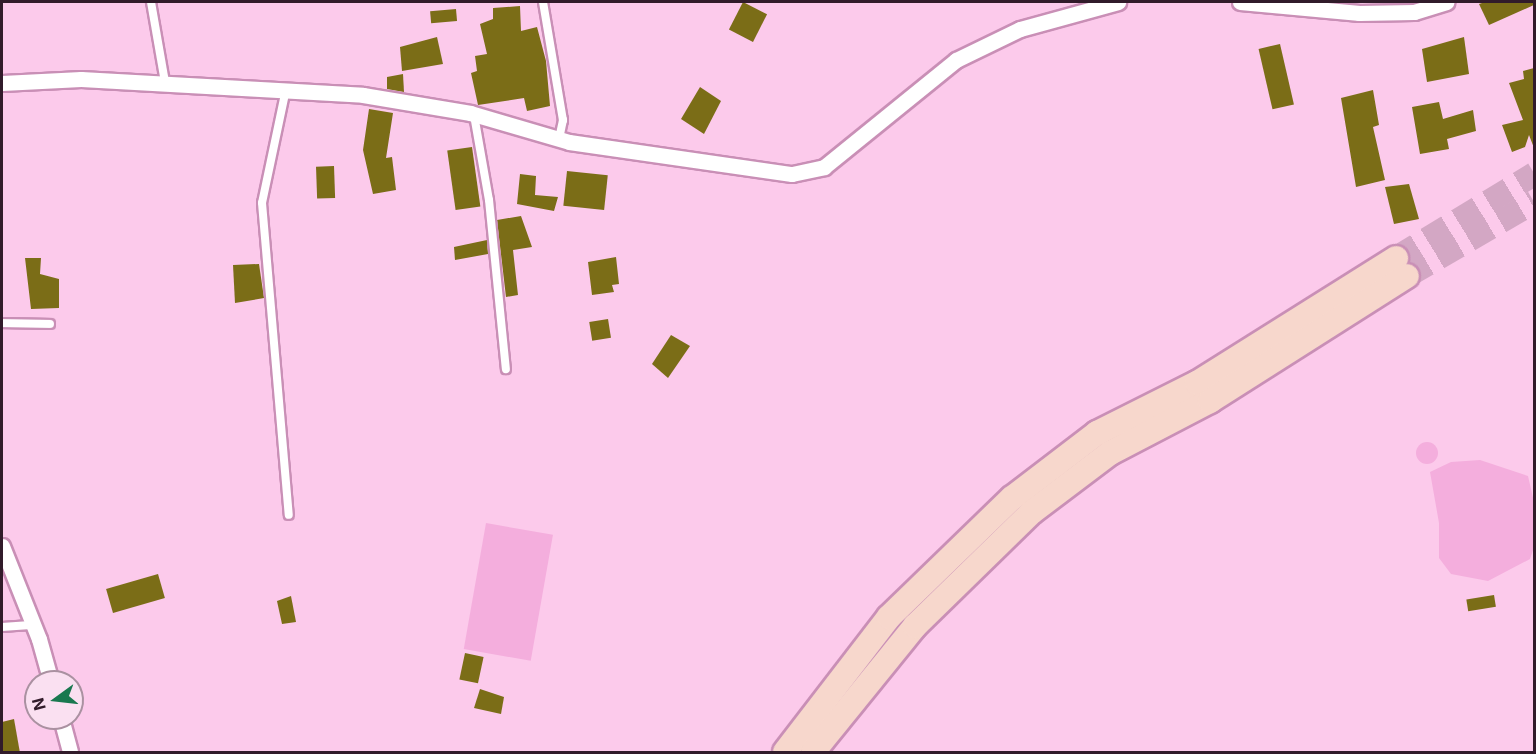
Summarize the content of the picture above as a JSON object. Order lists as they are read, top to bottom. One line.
{"north":"left"}
